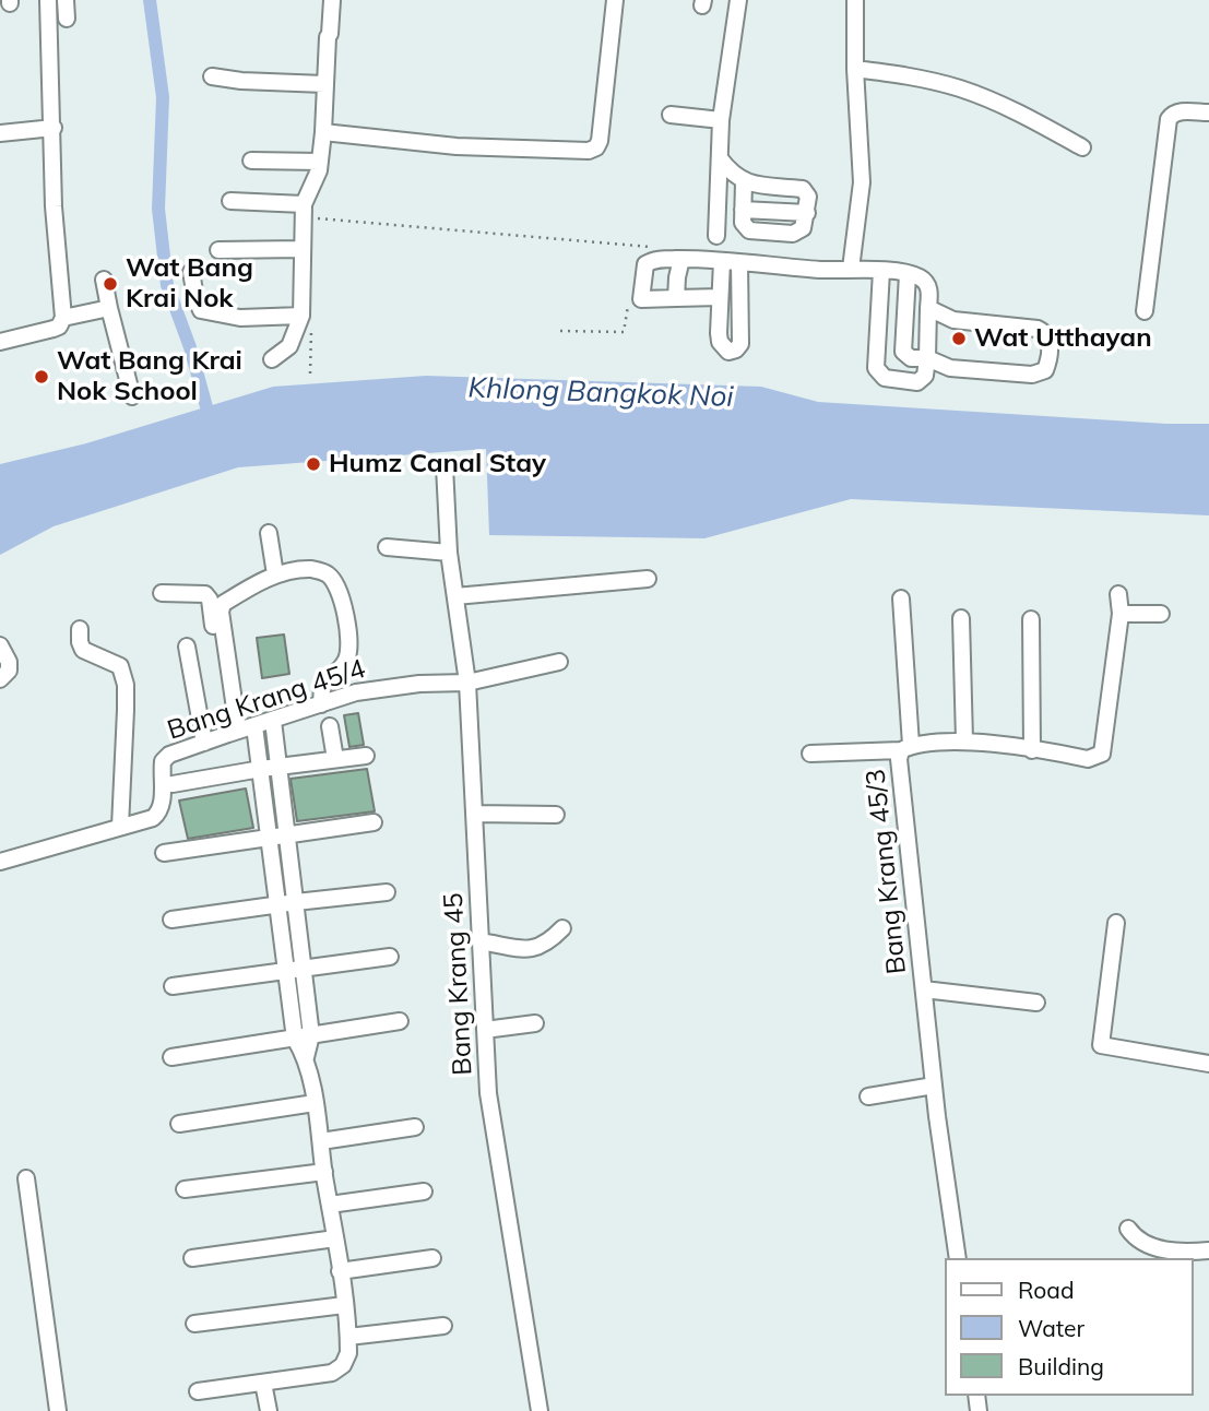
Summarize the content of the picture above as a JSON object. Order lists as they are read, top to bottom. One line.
{"streets":{"street":["Bang Krang 45/4","Bang Krang 45/3","Bang Krang 45"]},"crossings":[["Bang Krang 45/4","Bang Krang 45"]],"water":["Khlong Bangkok Noi"],"places":["Wat Bang Krai Nok","Wat Utthayan","Wat Bang Krai Nok School","Humz Canal Stay"],"legend":["Road","Water","Building"]}
